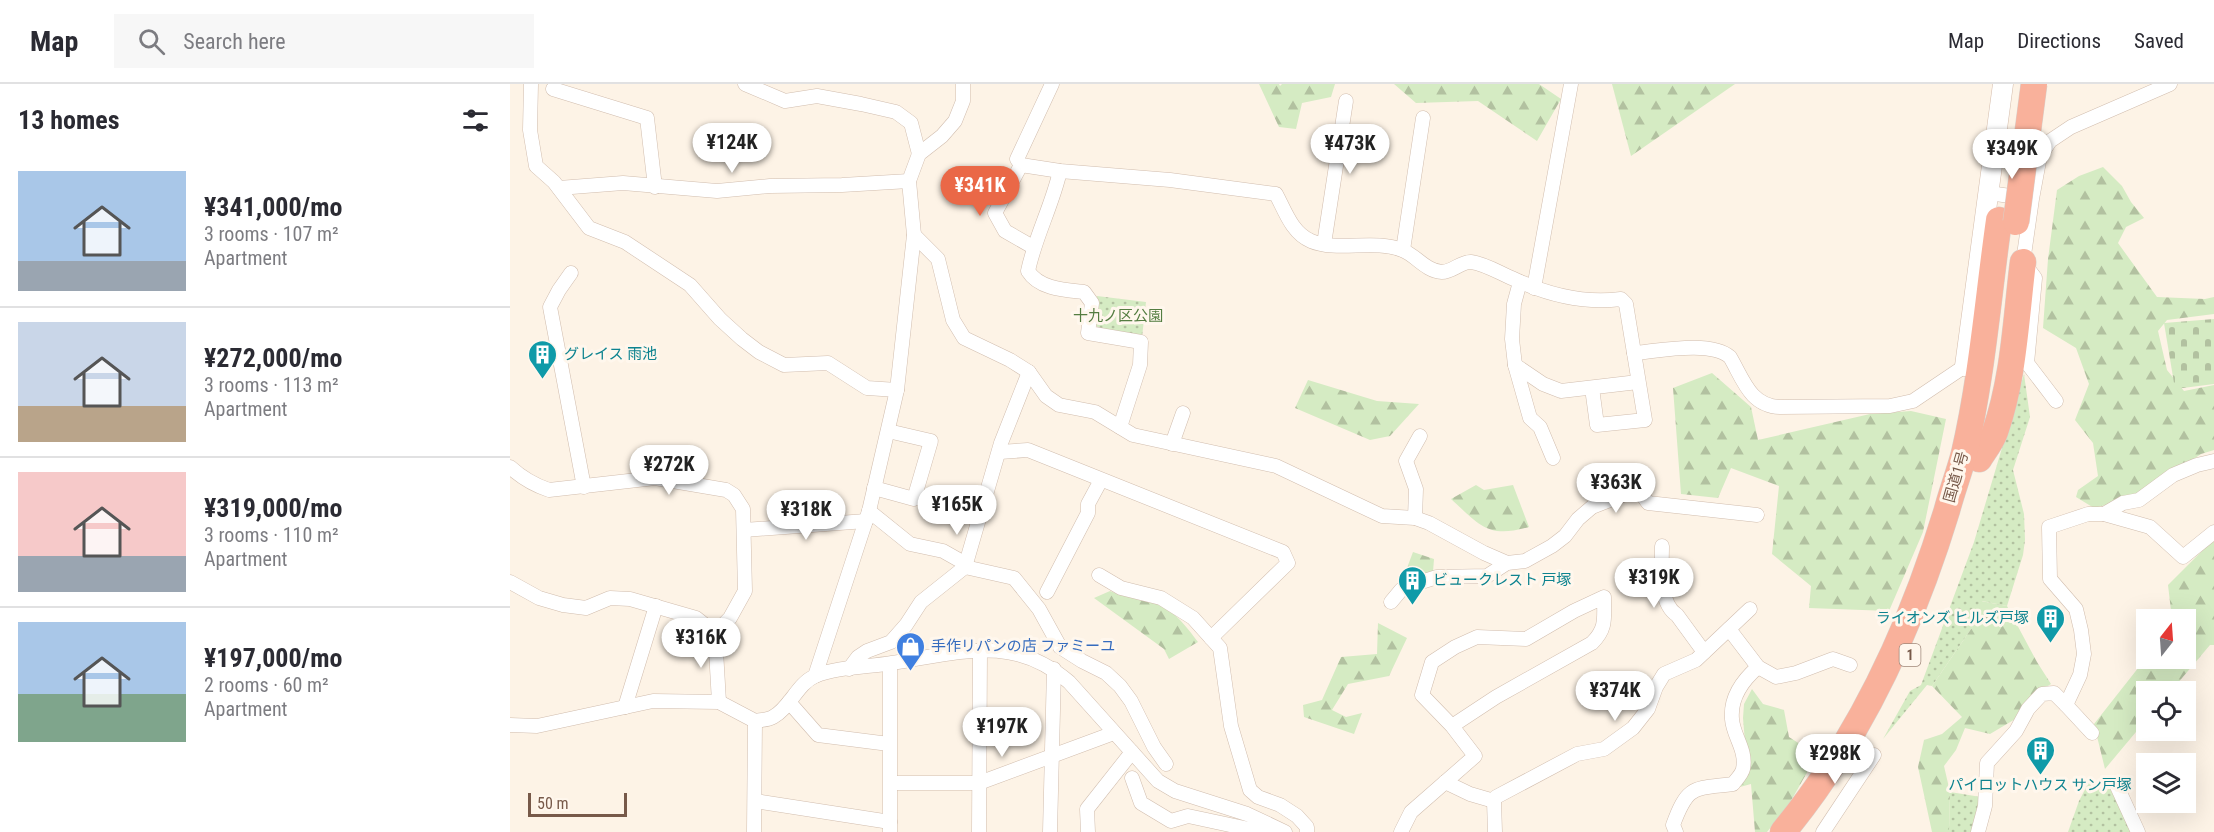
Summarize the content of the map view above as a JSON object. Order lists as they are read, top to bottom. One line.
{"streets":{"highway":["国道1号","1"]},"parks":["十九ノ区公園"],"places":{"building":["グレイス 雨池","ビュークレスト 戸塚","ライオンズ ヒルズ戸塚","パイロットハウス サン戸塚"],"shop":["手作リパンの店 ファミーユ"]},"scale_bar":"50 m","north":"top","page":{"header":"Map","search":"Search here","nav":["Map","Directions","Saved"],"heading":"13 homes","price":["¥124K","¥473K","¥349K","¥341K","¥272K","¥363K","¥165K","¥318K","¥319K","¥316K","¥374K","¥197K","¥298K"],"list":[{"name":"¥341,000/mo","note":"3 rooms · 107 m² · Apartment"},{"name":"¥272,000/mo","note":"3 rooms · 113 m² · Apartment"},{"name":"¥319,000/mo","note":"3 rooms · 110 m² · Apartment"},{"name":"¥197,000/mo","note":"2 rooms · 60 m² · Apartment"}],"scale":"50 m"}}
